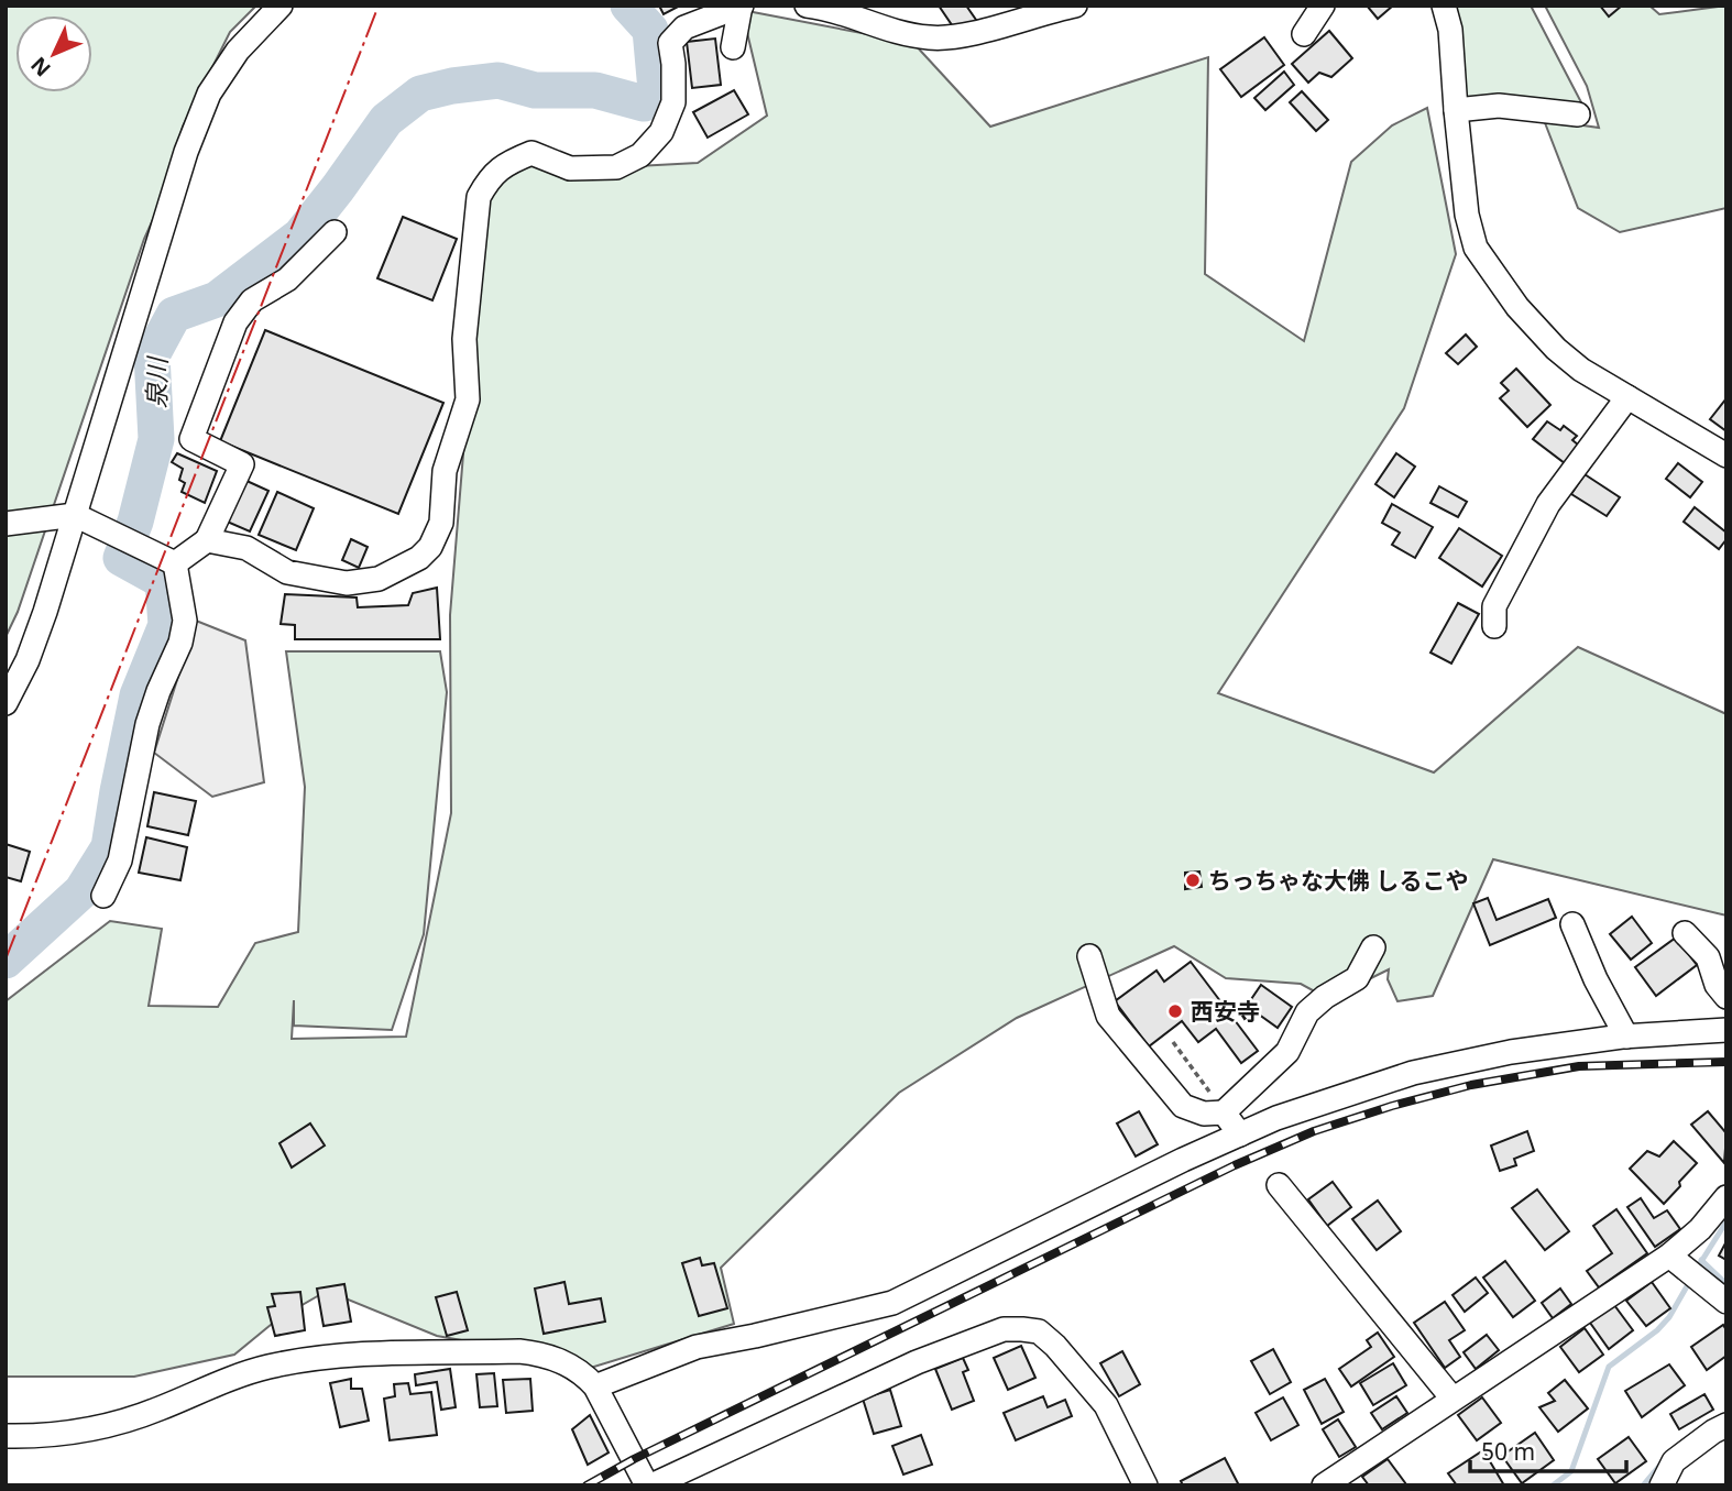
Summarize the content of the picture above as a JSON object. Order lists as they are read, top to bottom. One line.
{"water":["泉川"],"places":["ちっちゃな大佛 しるこや","西安寺"],"scale_bar":"50 m","north":"bottom left"}
